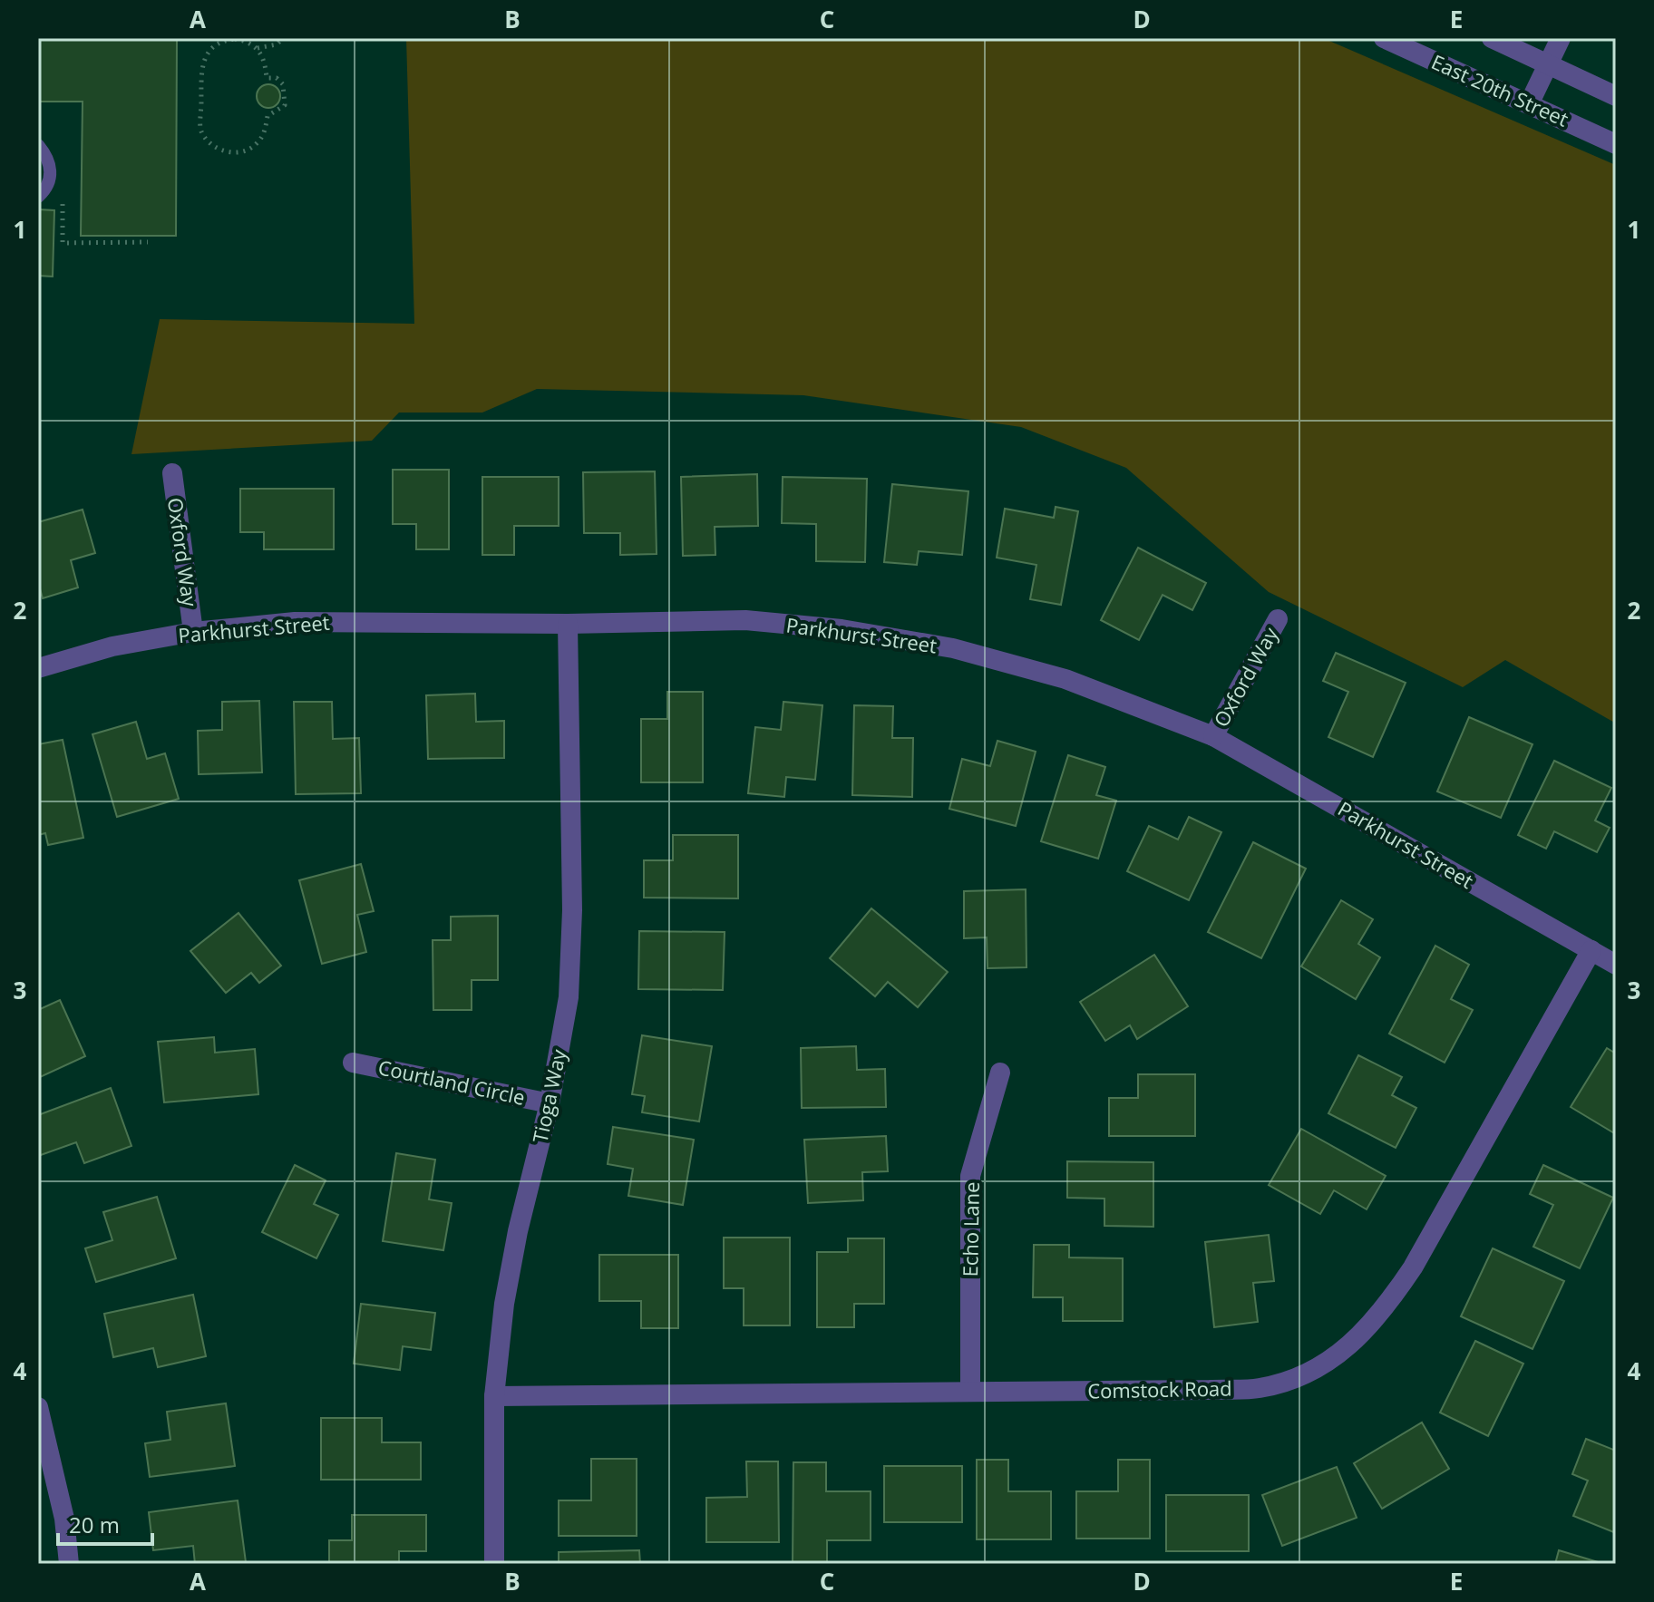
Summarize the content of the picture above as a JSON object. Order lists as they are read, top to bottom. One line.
{"streets":{"street":["East 20th Street","Oxford Way","Parkhurst Street","Courtland Circle","Tioga Way","Echo Lane","Comstock Road"]},"crossings":[["Oxford Way","Parkhurst Street"],["Parkhurst Street","Tioga Way"],["Parkhurst Street","Comstock Road"],["Courtland Circle","Tioga Way"],["Tioga Way","Comstock Road"],["Echo Lane","Comstock Road"]],"scale_bar":"20 m","grid":{"columns":["A","B","C","D","E"],"rows":["1","2","3","4"]}}
